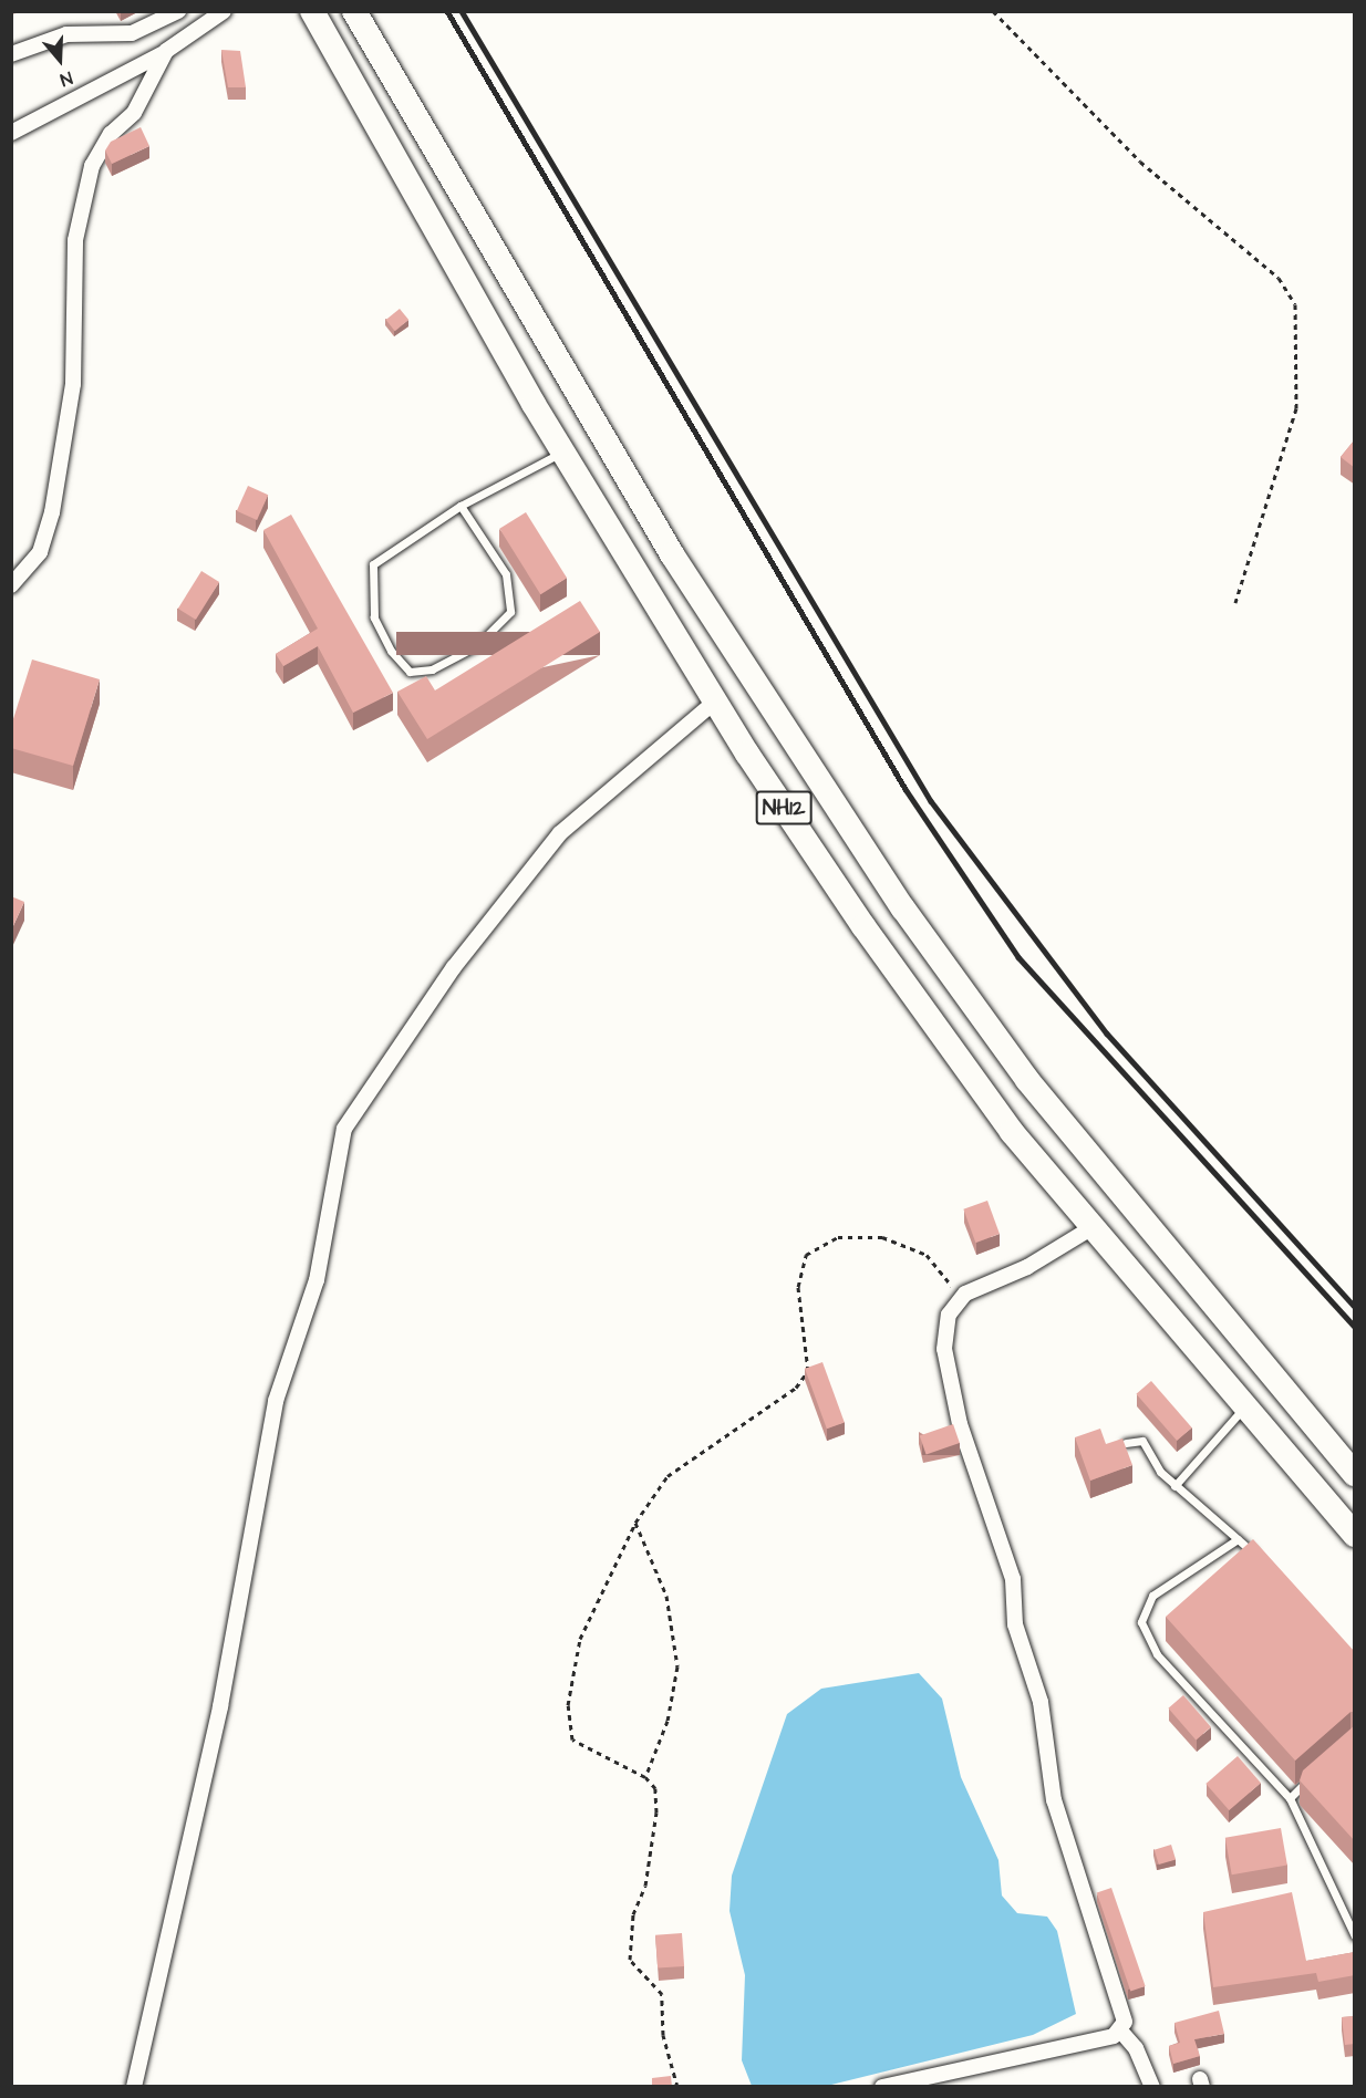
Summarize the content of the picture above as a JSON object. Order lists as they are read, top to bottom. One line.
{"streets":{"highway":["NH12"]},"north":"bottom"}
